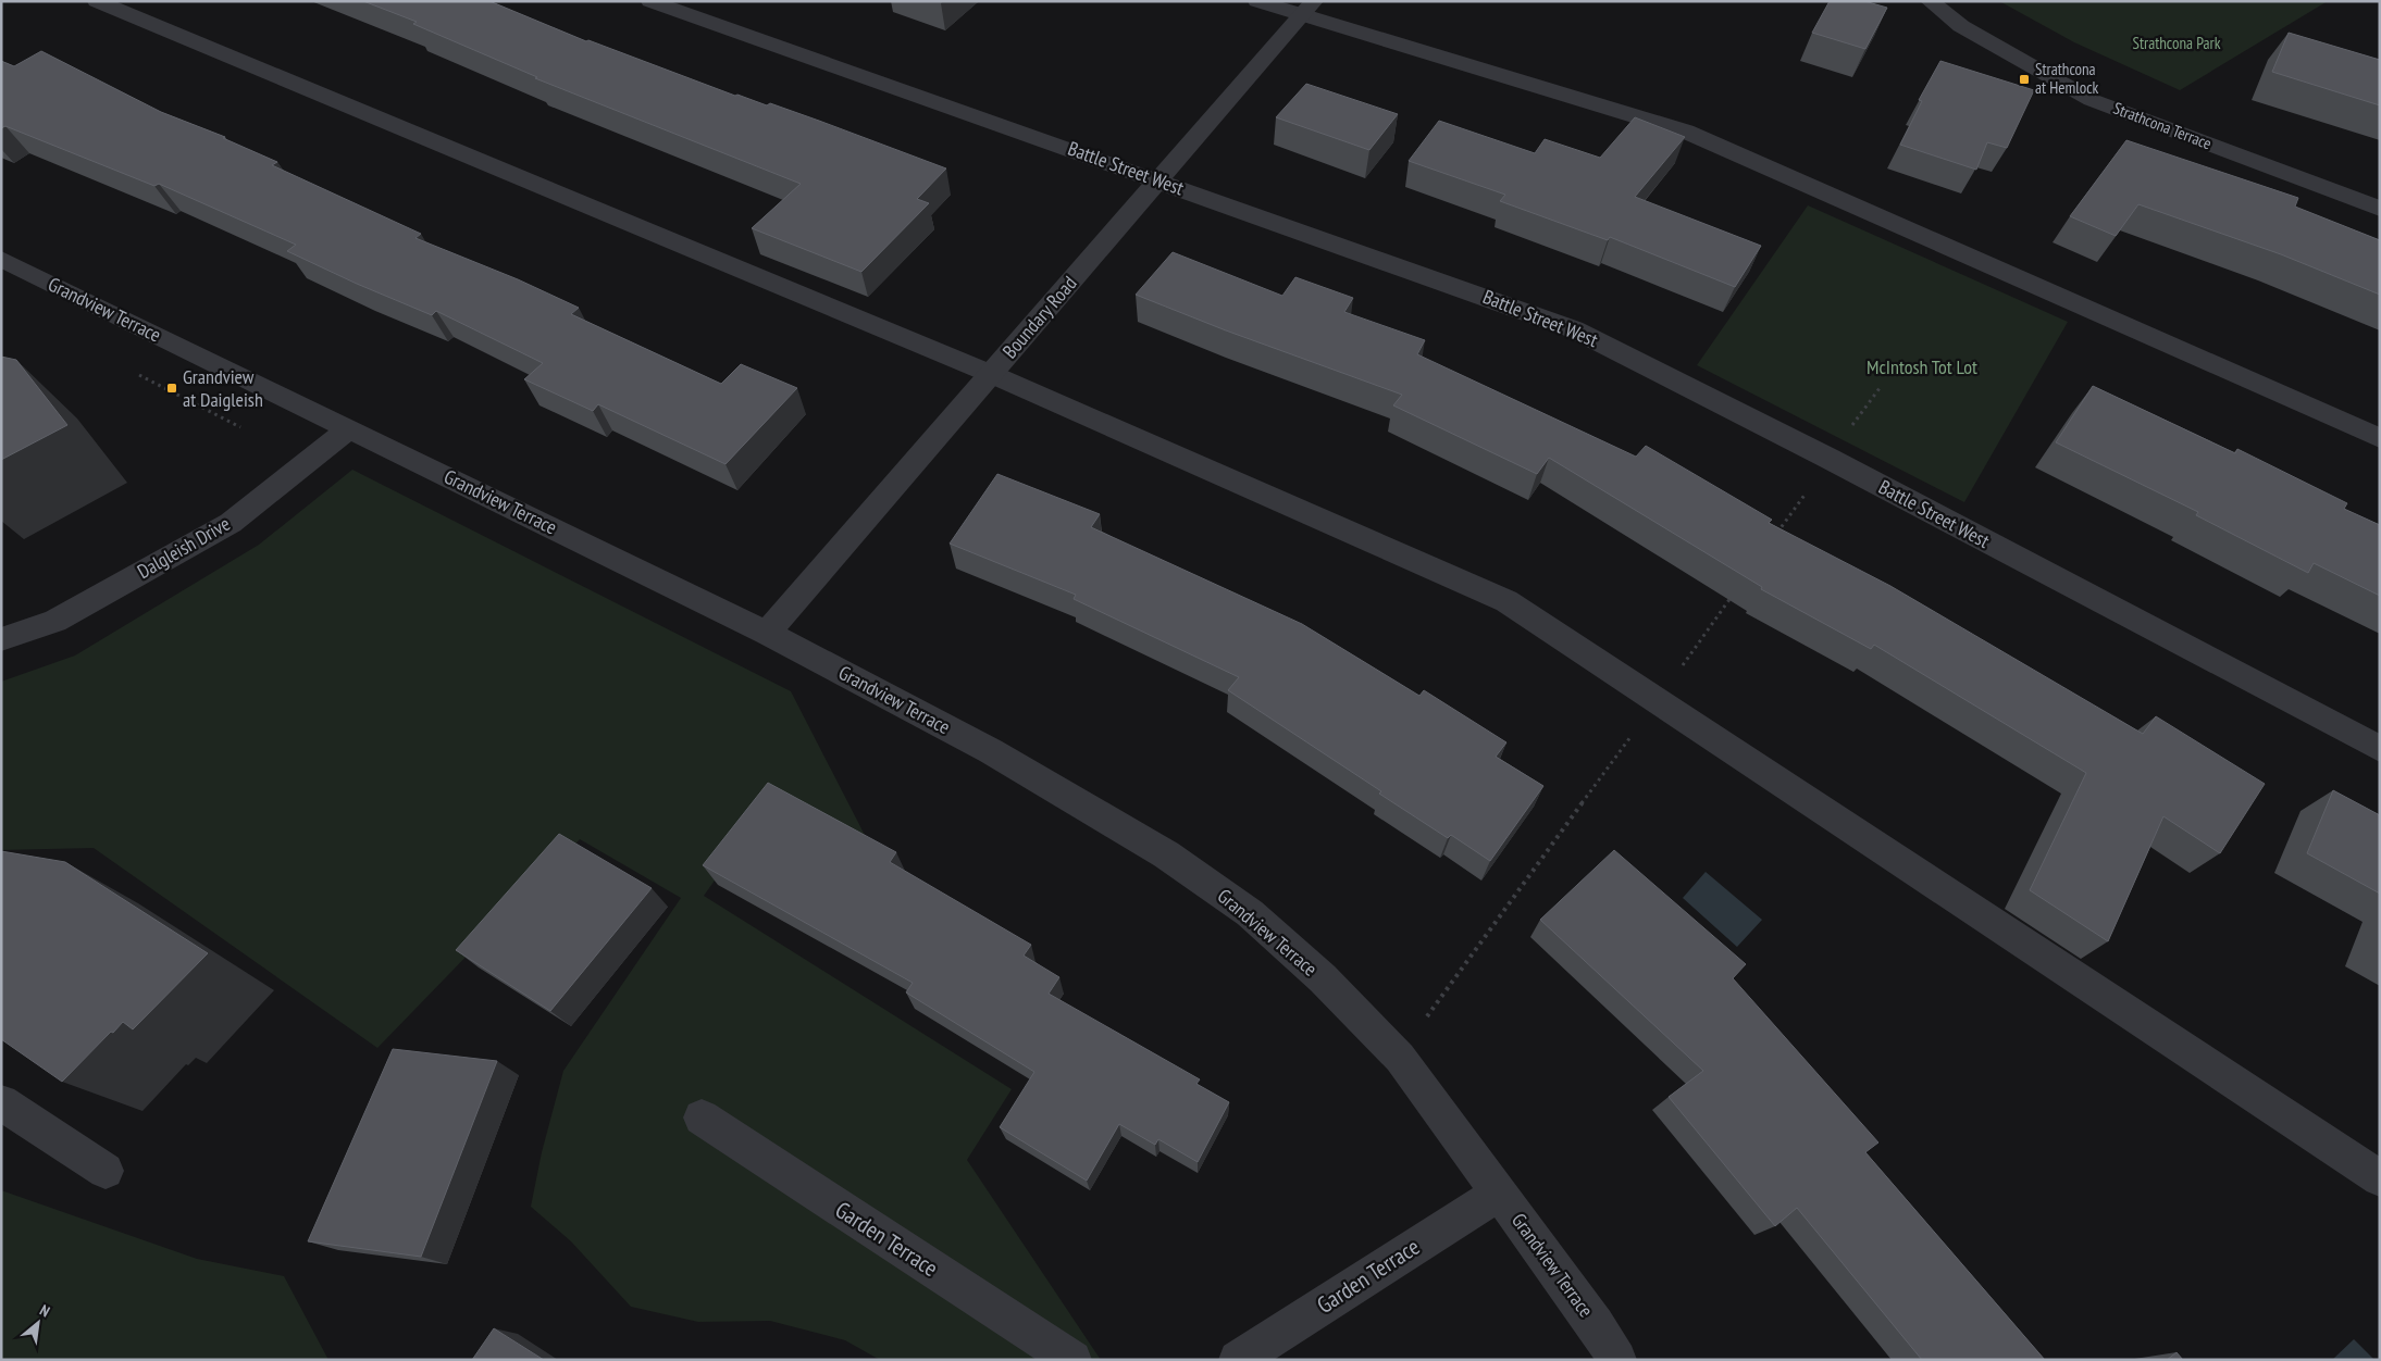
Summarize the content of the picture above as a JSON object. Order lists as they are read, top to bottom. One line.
{"streets":{"street":["Strathcona Terrace","Battle Street West","Grandview Terrace","Boundary Road","Dalgleish Drive","Garden Terrace"]},"crossings":[["Battle Street West","Boundary Road"],["Grandview Terrace","Boundary Road"],["Grandview Terrace","Dalgleish Drive"],["Grandview Terrace","Garden Terrace"]],"parks":["Strathcona Park","McIntosh Tot Lot"],"places":{"transit":["Strathcona at Hemlock","Grandview at Daigleish"]},"north":"top right"}
